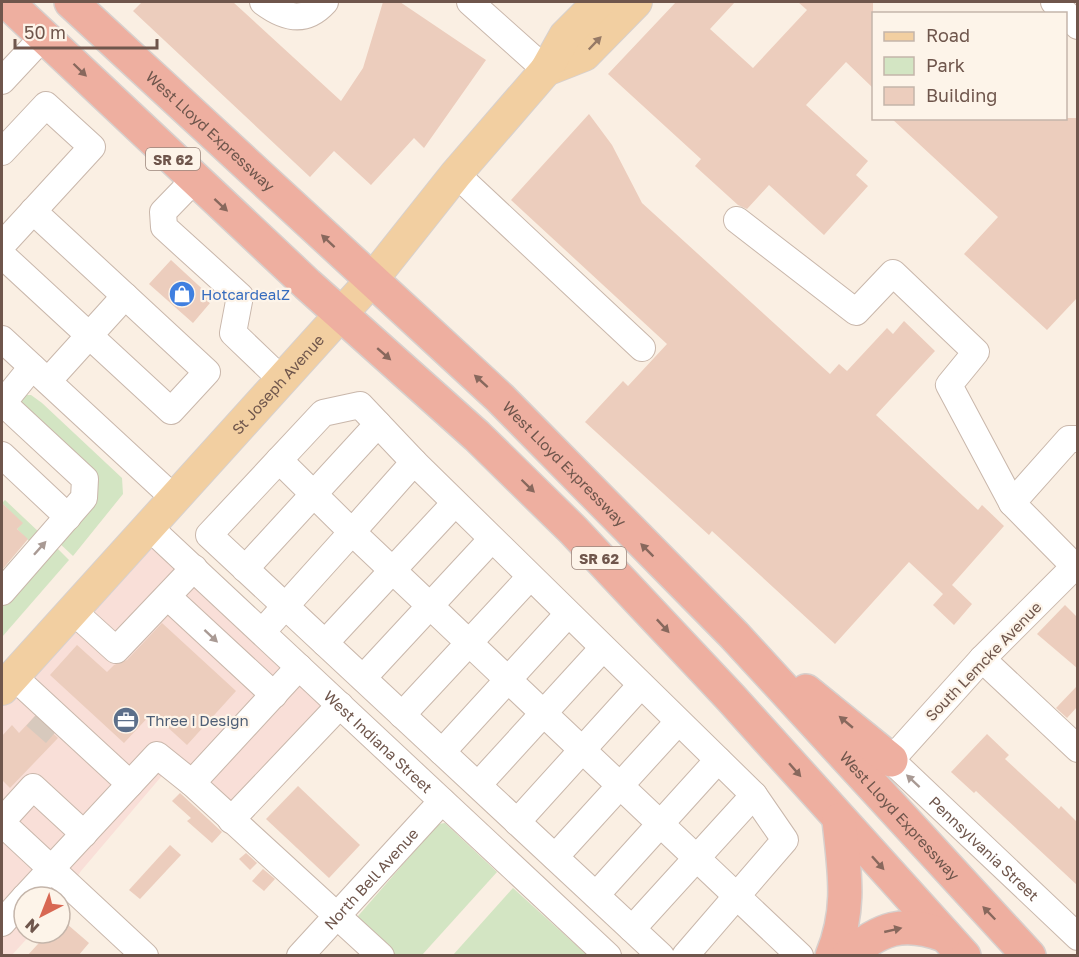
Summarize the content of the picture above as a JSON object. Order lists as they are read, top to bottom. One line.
{"streets":{"highway":["West Lloyd Expressway","SR 62"],"main road":["St Joseph Avenue"],"street":["South Lemcke Avenue","West Indiana Street","Pennsylvania Street","North Bell Avenue"]},"crossings":[["West Lloyd Expressway","St Joseph Avenue"],["SR 62","St Joseph Avenue"],["St Joseph Avenue","West Indiana Street"],["South Lemcke Avenue","Pennsylvania Street"],["West Indiana Street","North Bell Avenue"]],"places":{"shop":["HotcardealZ"],"office":["Three i Design"]},"legend":["Road","Park","Building"],"scale_bar":"50 m","north":"bottom left"}
